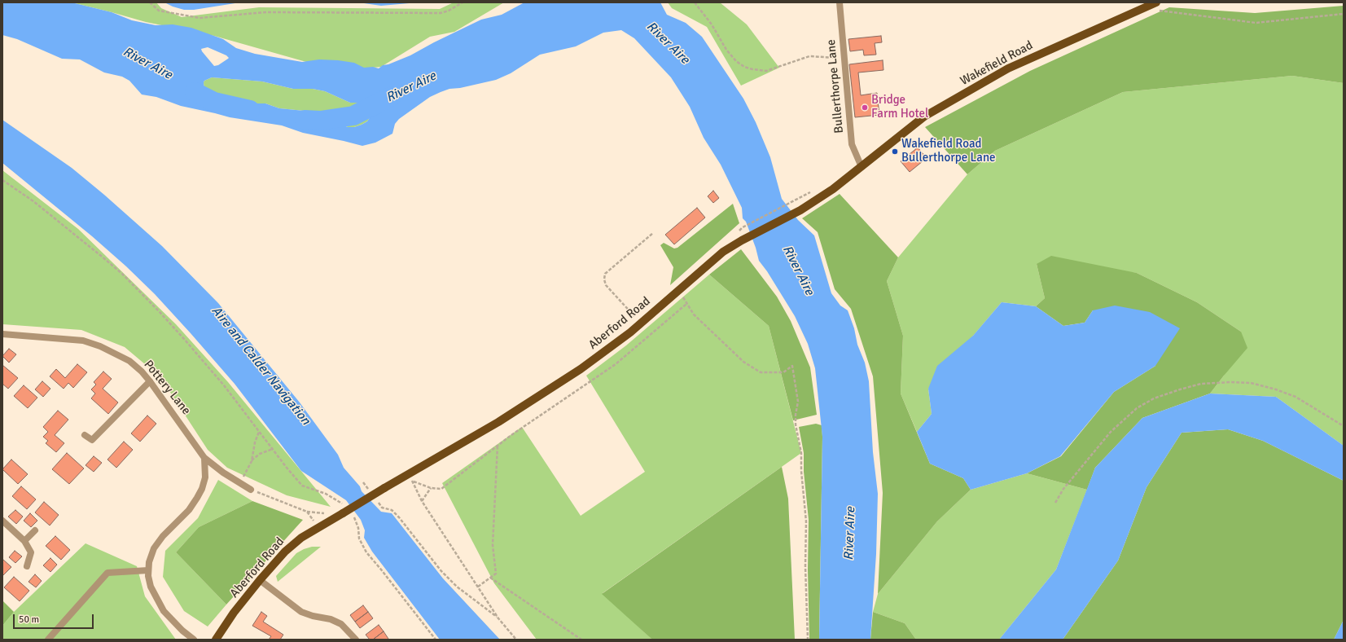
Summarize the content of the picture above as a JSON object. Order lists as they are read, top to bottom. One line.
{"streets":{"main road":["Wakefield Road","Aberford Road"],"street":["Bullerthorpe Lane","Pottery Lane"]},"crossings":[["Wakefield Road","Bullerthorpe Lane"],["Wakefield Road","Aberford Road"],["Bullerthorpe Lane","Aberford Road"]],"water":["River Aire","Aire and Calder Navigation"],"places":["Bridge Farm Hotel","Wakefield Road Bullerthorpe Lane"],"scale_bar":"50 m"}
